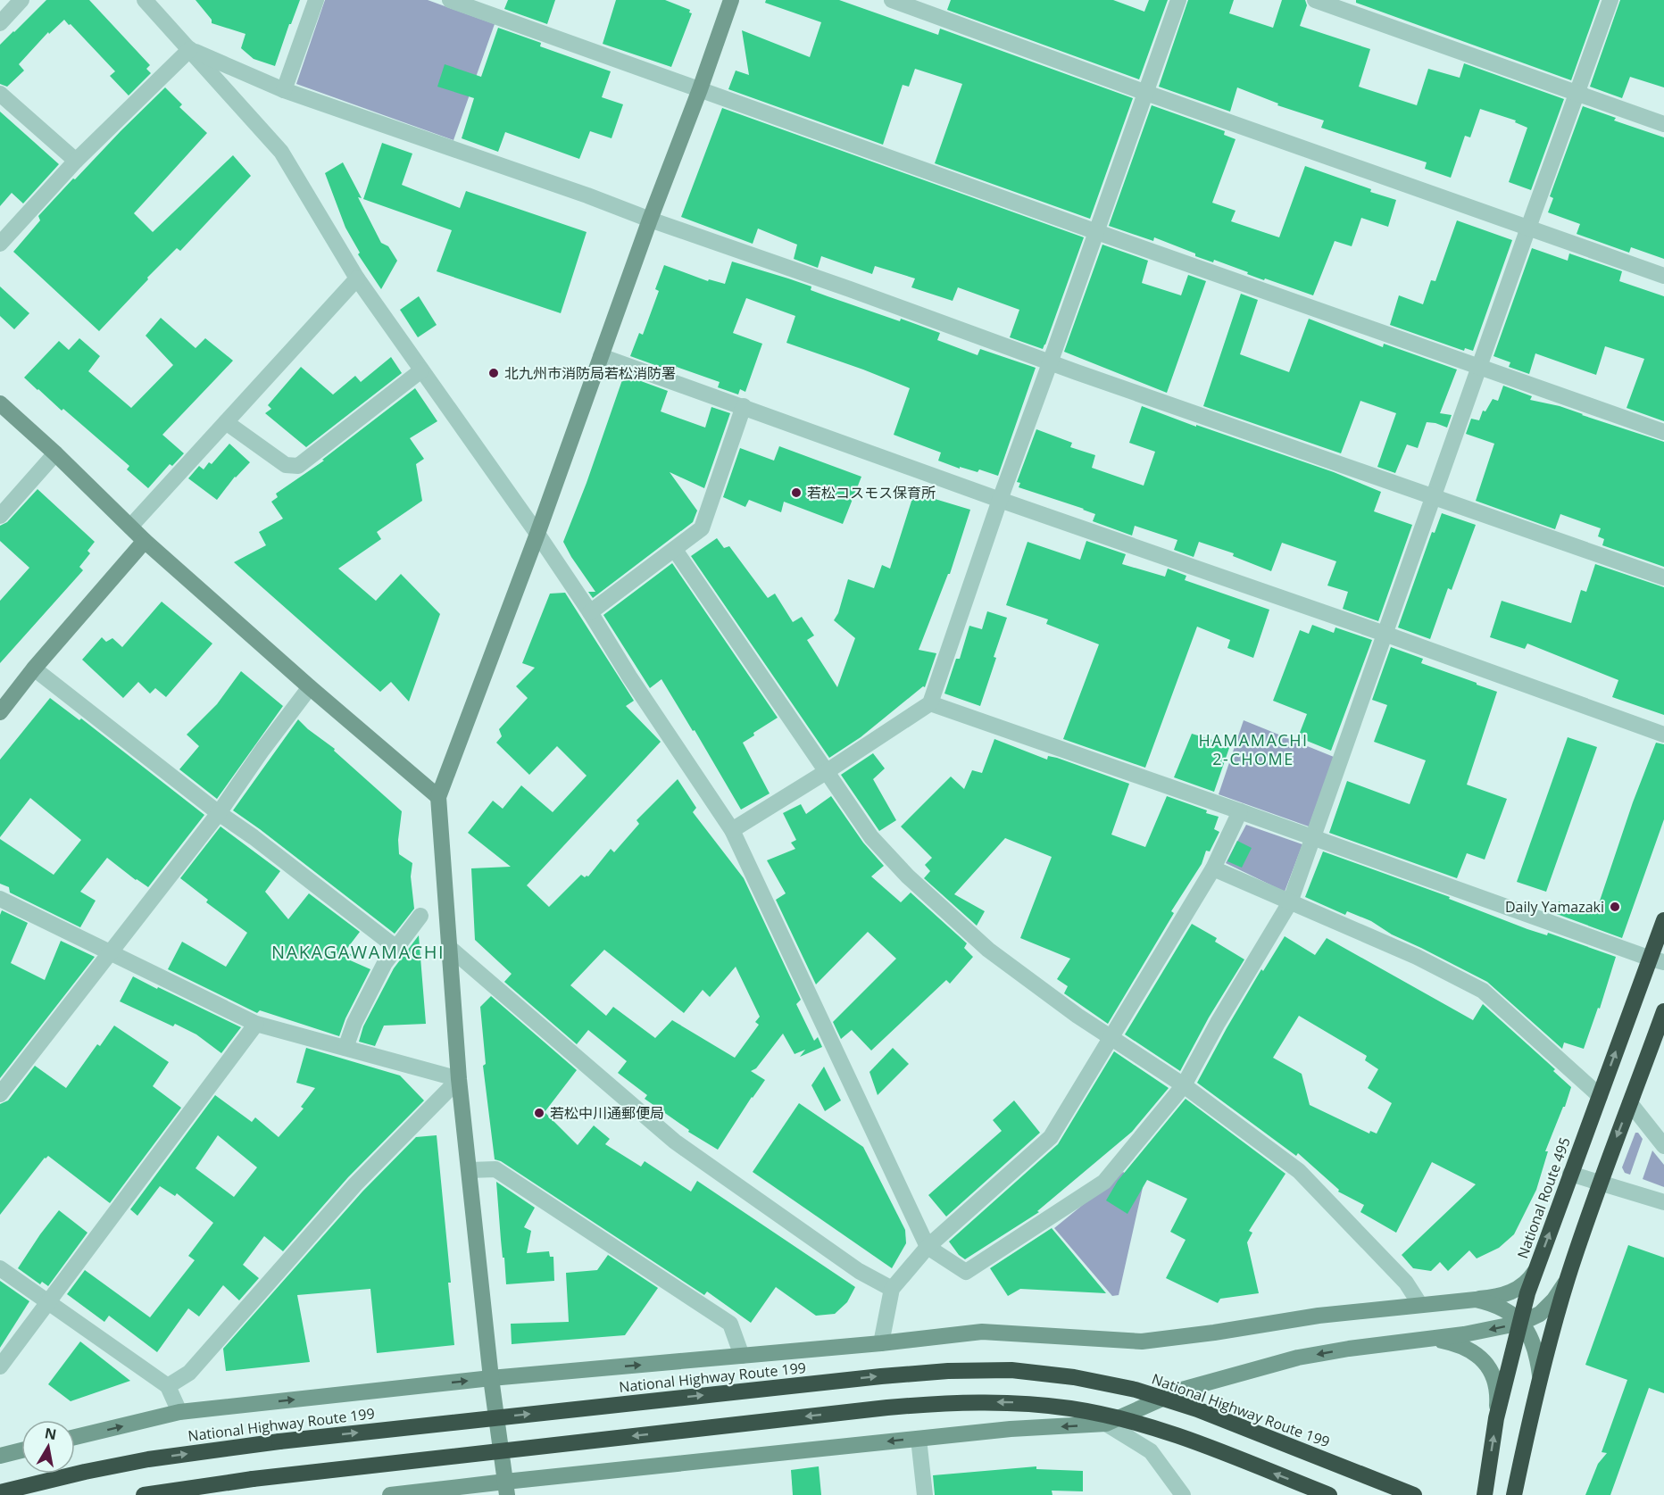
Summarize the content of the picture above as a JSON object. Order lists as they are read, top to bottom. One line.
{"streets":{"highway":["National Route 495","National Highway Route 199"]},"districts":["HAMAMACHI 2-CHOME","NAKAGAWAMACHI"],"places":["北九州市消防局若松消防署","若松コスモス保育所","Daily Yamazaki","若松中川通郵便局"],"north":"top"}
